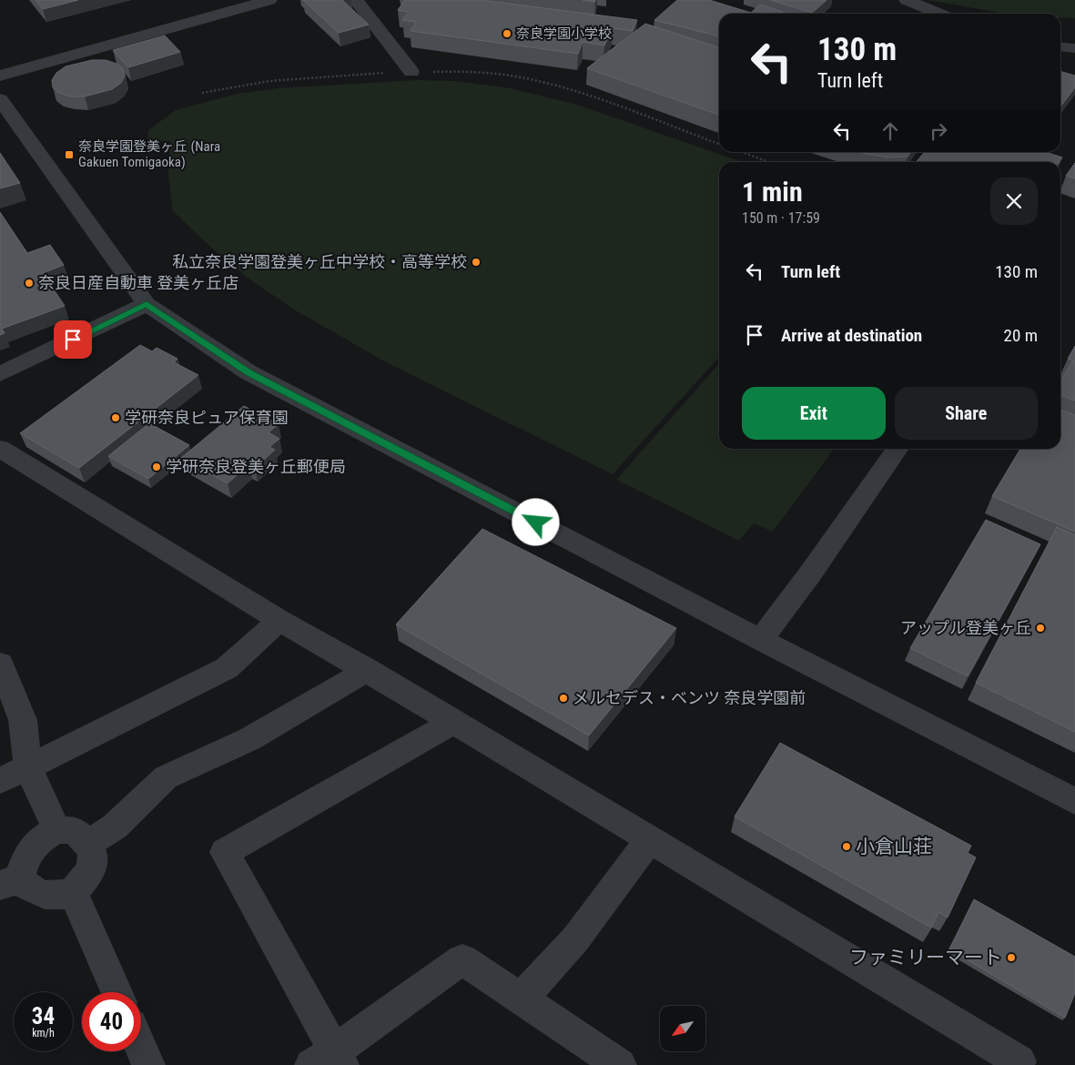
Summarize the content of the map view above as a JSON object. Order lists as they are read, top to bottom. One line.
{"places":{"other":["奈良学園小学校","私立奈良学園登美ヶ丘中学校・高等学校","奈良日産自動車 登美ヶ丘店","学研奈良ピュア保育園","学研奈良登美ヶ丘郵便局","アップル登美ヶ丘","メルセデス・ベンツ 奈良学園前","小倉山荘","ファミリーマート"],"transit":["奈良学園登美ヶ丘 (Nara Gakuen Tomigaoka)"]},"north":"bottom left","page":{"turn":["130 m","Turn left"],"heading":["1 min","150 m · 17:59"],"list":[{"name":"Turn left","value":"130 m"},{"name":"Arrive at destination","value":"20 m"}],"buttons":["Exit","Share"],"speed":"34 km/h","limit":"40"}}
